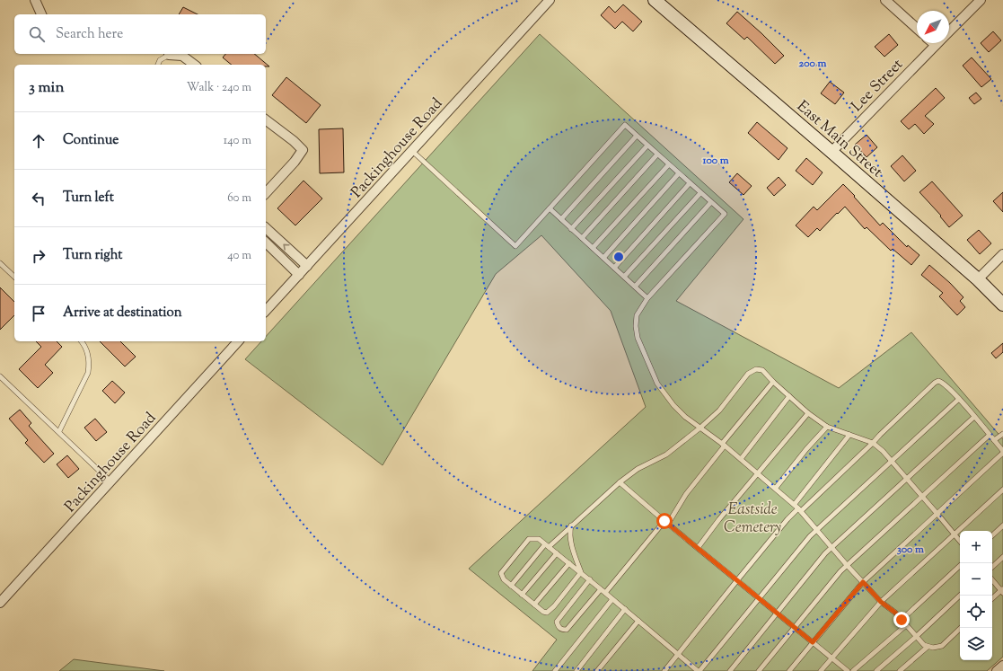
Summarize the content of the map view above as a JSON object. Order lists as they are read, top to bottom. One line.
{"streets":{"main road":["East Main Street"],"street":["Lee Street","Packinghouse Road"]},"crossings":[["Lee Street","East Main Street"]],"parks":["Eastside Cemetery"],"north":"bottom left","page":{"search":"Search here","heading":["3 min","Walk · 240 m"],"list":[["Continue","140 m"],["Turn left","60 m"],["Turn right","40 m"],"Arrive at destination"],"map_buttons":["+","−"]},"rings":["200 m","100 m","300 m"]}
